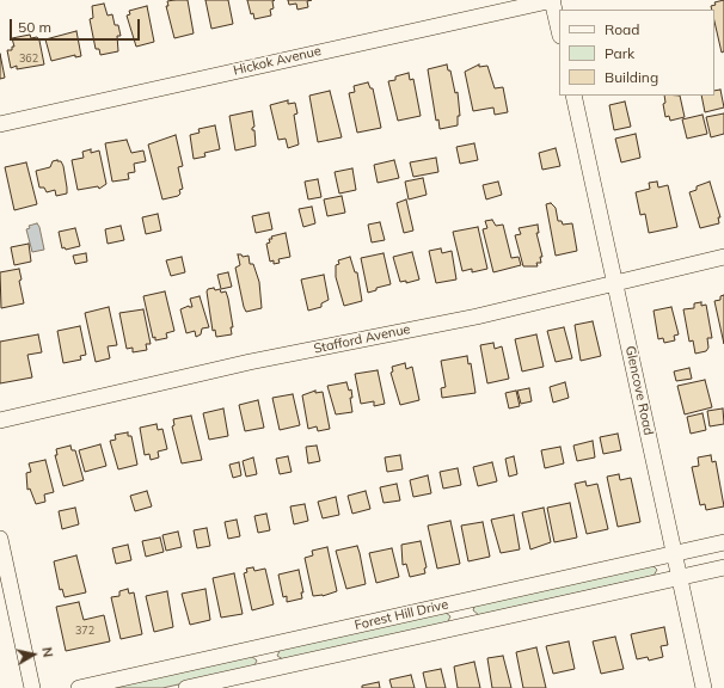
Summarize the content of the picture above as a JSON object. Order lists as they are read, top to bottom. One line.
{"streets":{"street":["Hickok Avenue","Stafford Avenue","Glencove Road","Forest Hill Drive"]},"crossings":[["Stafford Avenue","Glencove Road"],["Glencove Road","Forest Hill Drive"]],"house_numbers":["362","372"],"legend":["Road","Park","Building"],"scale_bar":"50 m","north":"right"}
